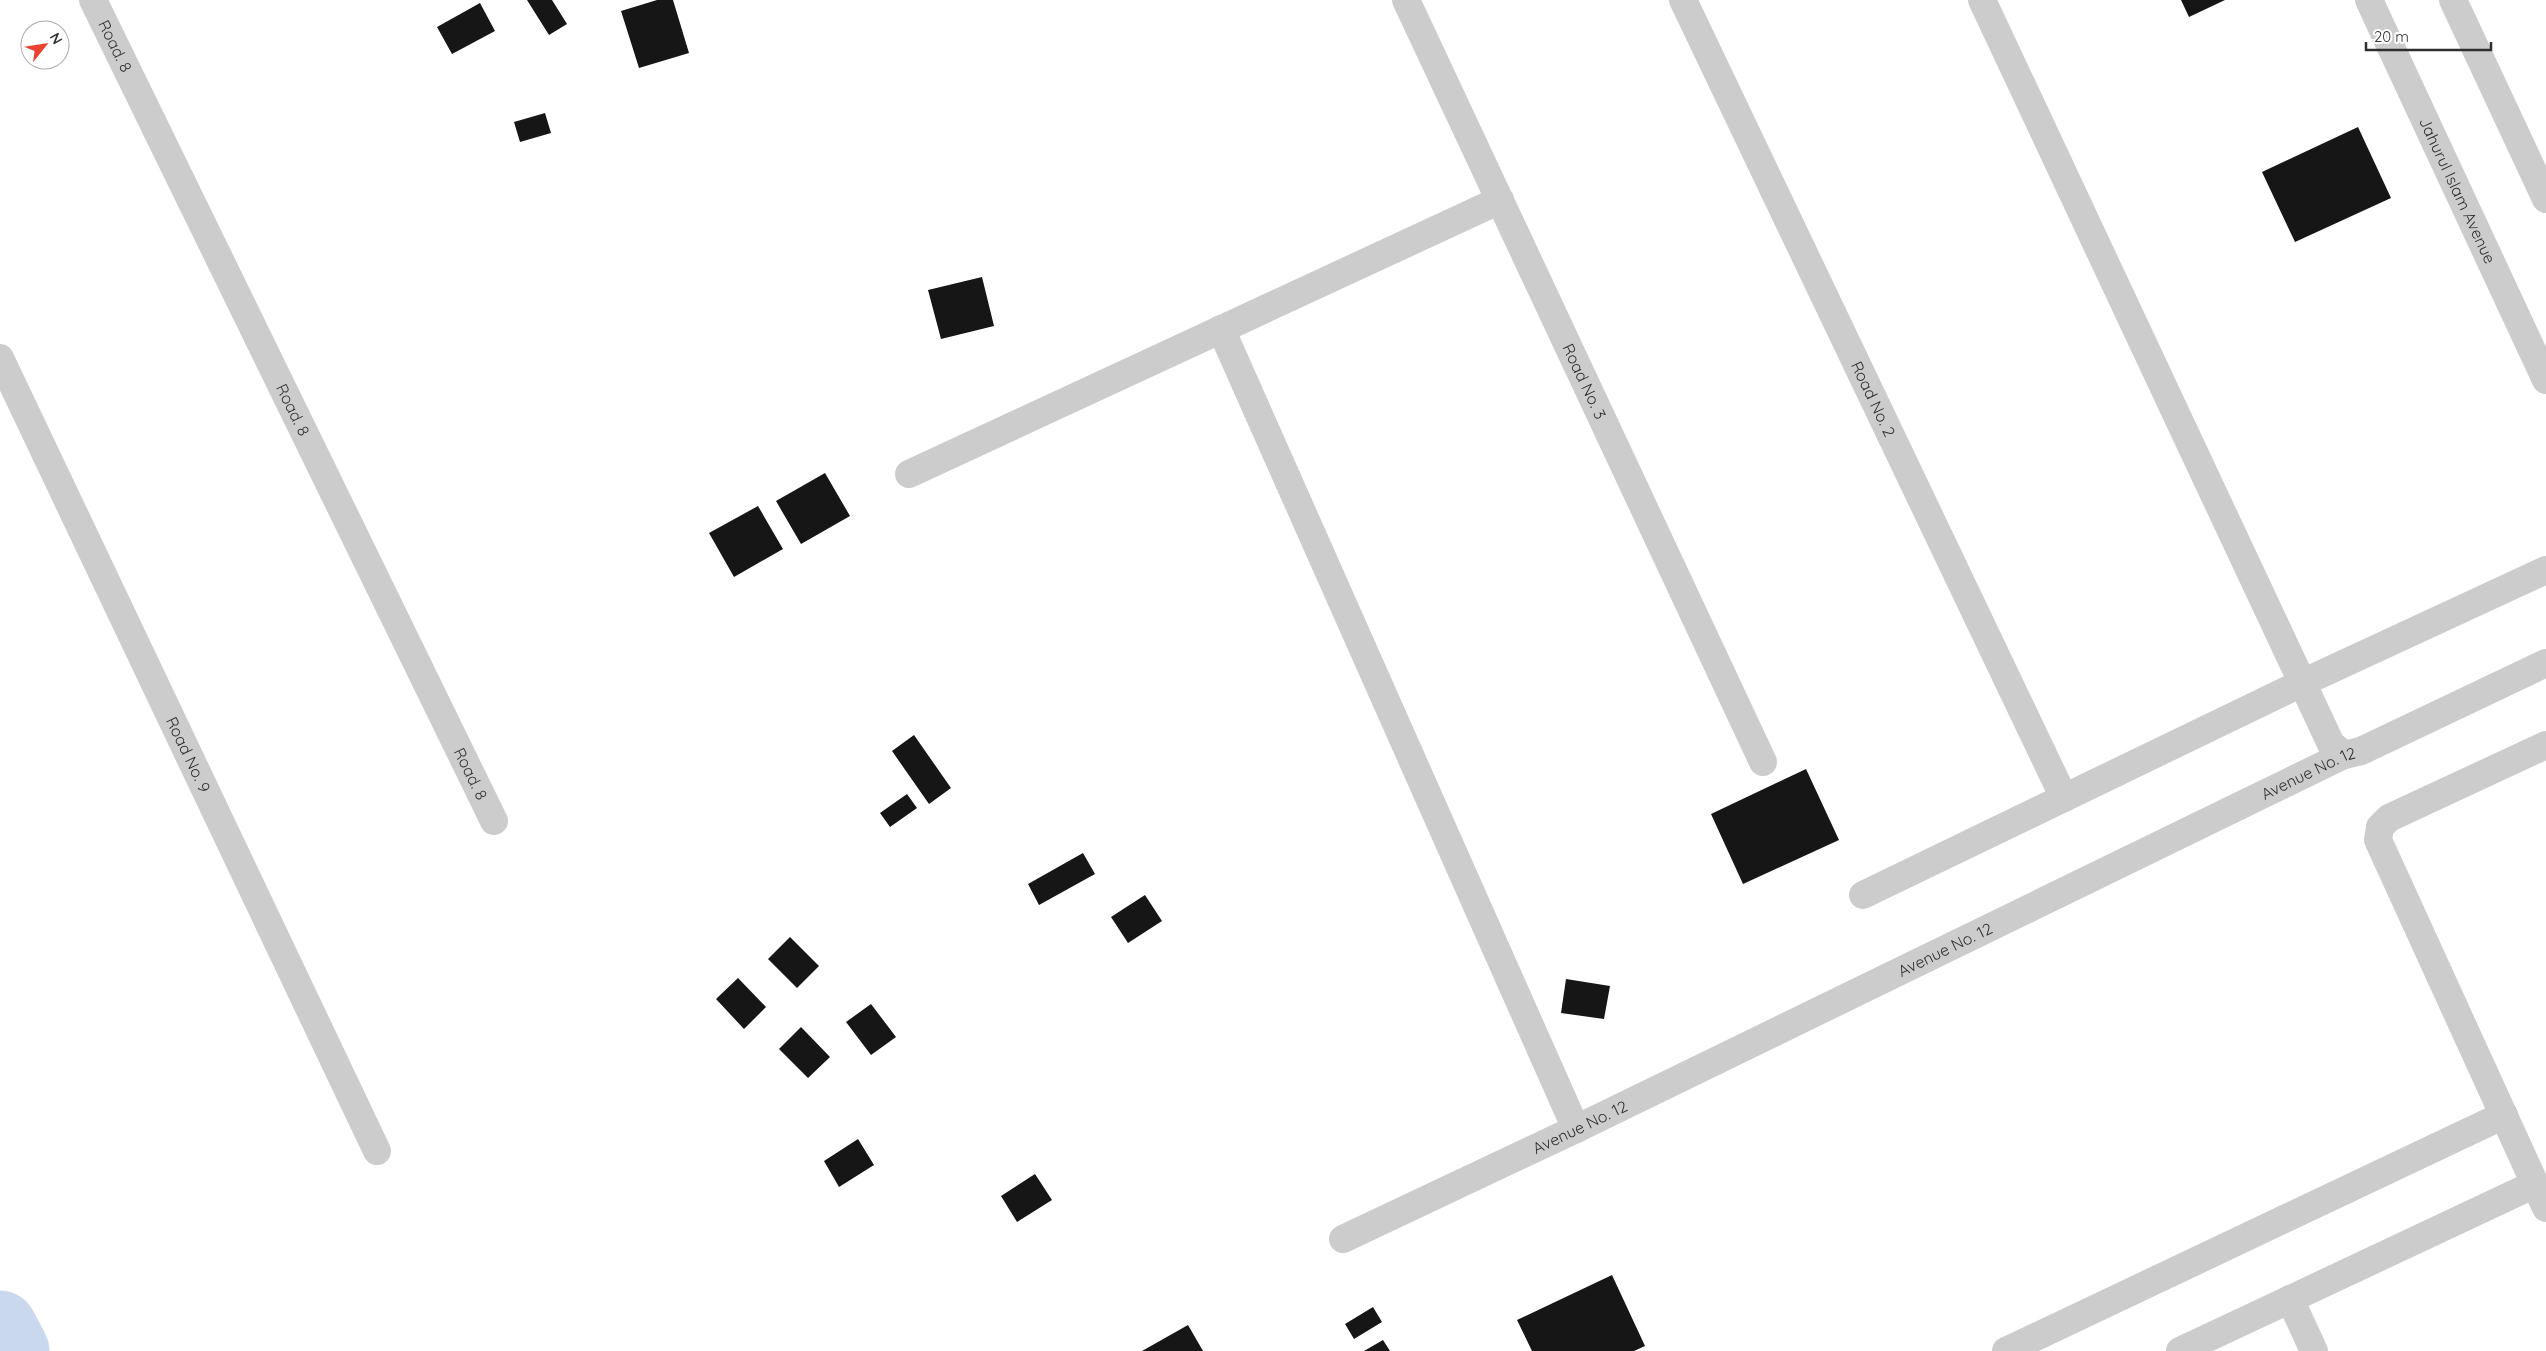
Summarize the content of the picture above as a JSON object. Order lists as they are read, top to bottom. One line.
{"streets":{"street":["Road. 8","Jahurul Islam Avenue","Road No. 3","Road No. 2","Road No. 9","Avenue No. 12"]},"scale_bar":"20 m","north":"top right"}
